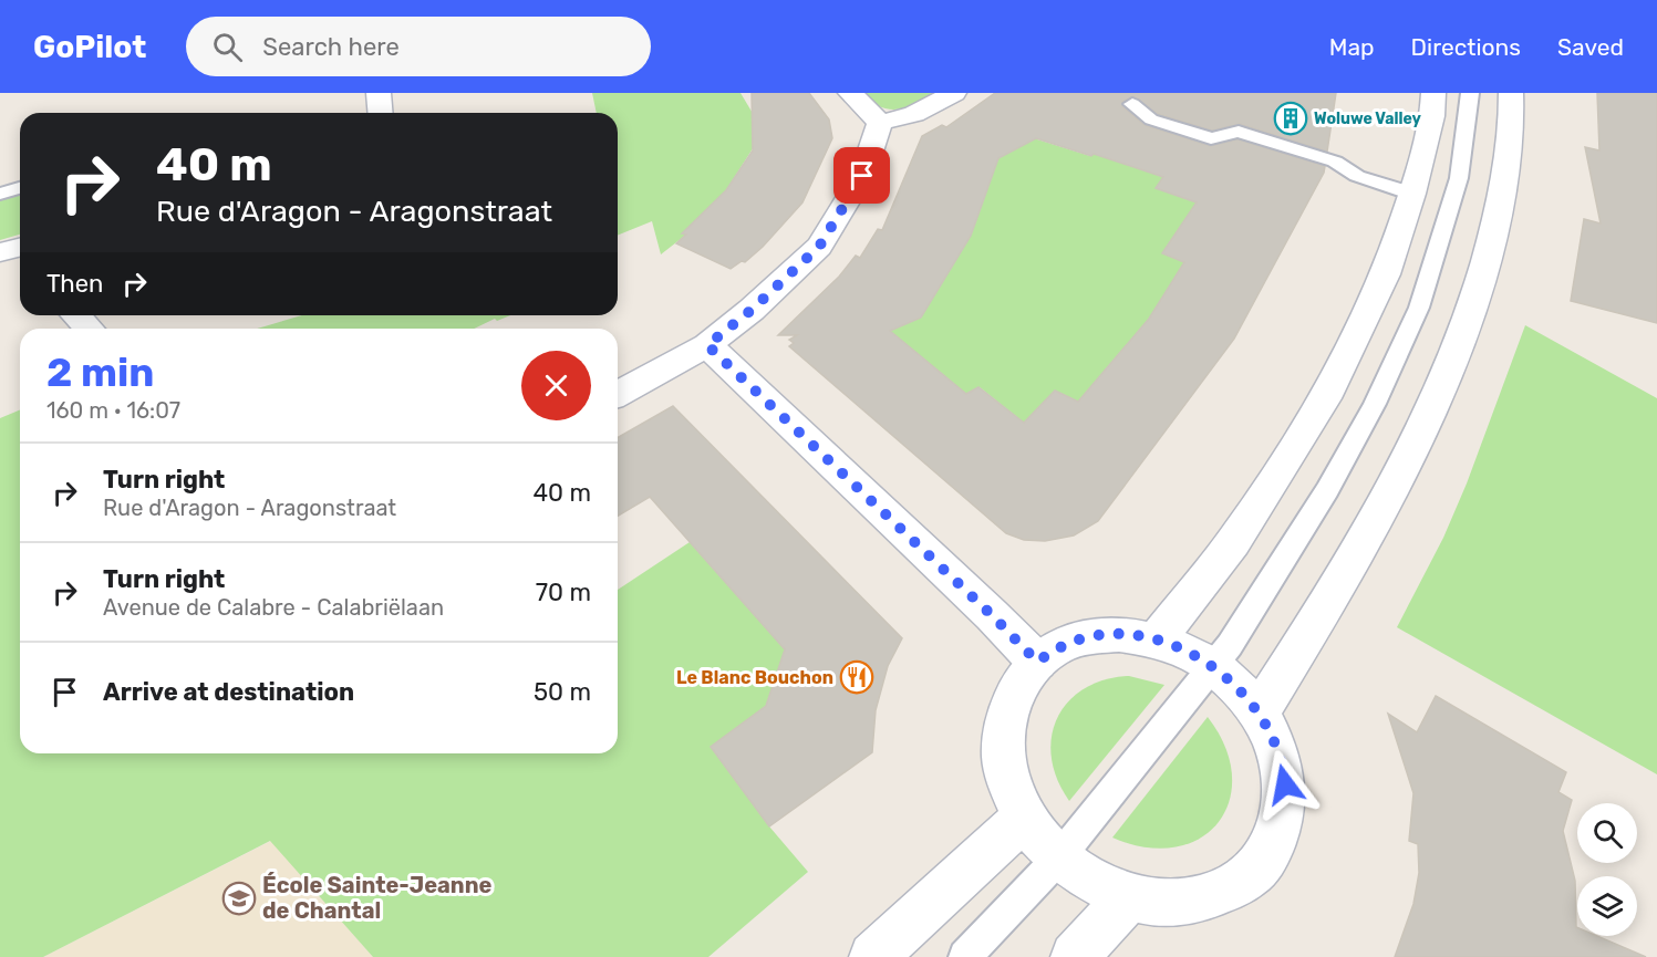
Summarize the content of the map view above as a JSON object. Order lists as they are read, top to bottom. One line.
{"places":{"building":["Woluwe Valley"],"restaurant":["Le Blanc Bouchon"],"school or university":["École Sainte-Jeanne de Chantal"]},"page":{"header":"GoPilot","search":"Search here","nav":["Map","Directions","Saved"],"turn":["40 m","Rue d'Aragon - Aragonstraat"],"then":"Then","heading":["2 min","160 m · 16:07"],"list":[{"name":"Turn right","note":"Rue d'Aragon - Aragonstraat","value":"40 m"},{"name":"Turn right","note":"Avenue de Calabre - Calabriëlaan","value":"70 m"},{"name":"Arrive at destination","value":"50 m"}]}}
